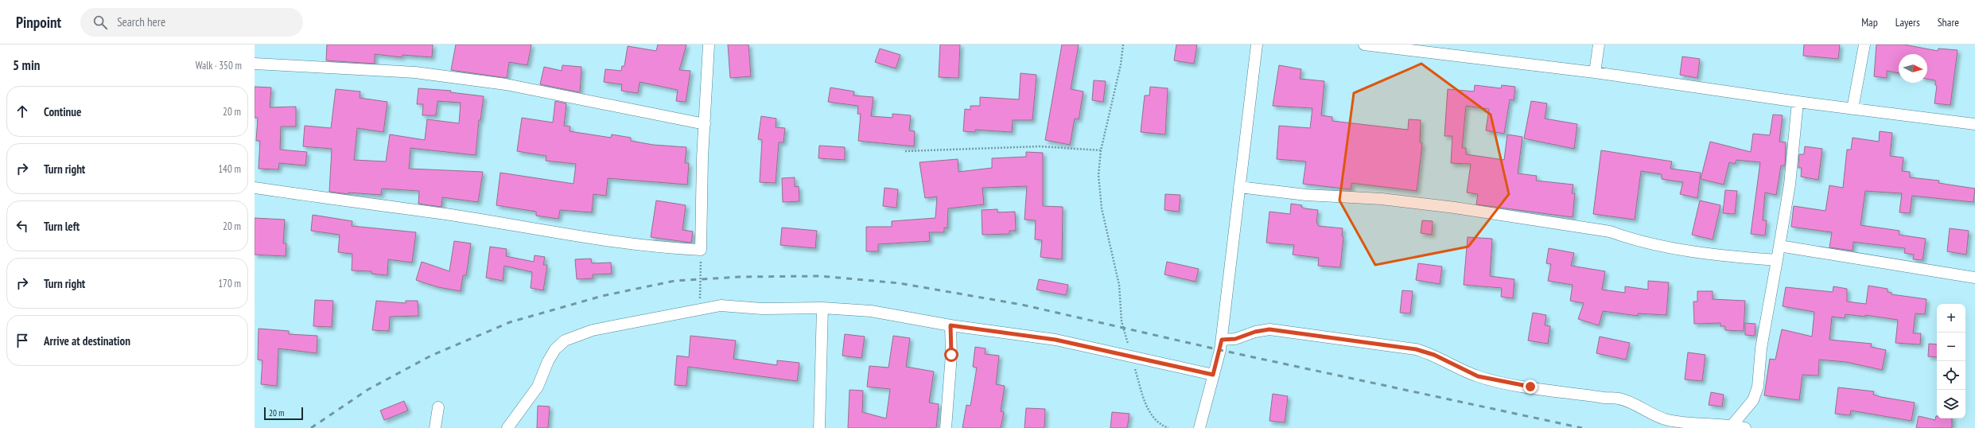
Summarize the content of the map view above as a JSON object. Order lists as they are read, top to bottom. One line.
{"scale_bar":"20 m","north":"right","page":{"header":"Pinpoint","search":"Search here","nav":["Map","Layers","Share"],"heading":["5 min","Walk · 350 m"],"list":[["Continue","20 m"],["Turn right","140 m"],["Turn left","20 m"],["Turn right","170 m"],"Arrive at destination"],"map_buttons":["+","−"],"scale":"20 m"}}
